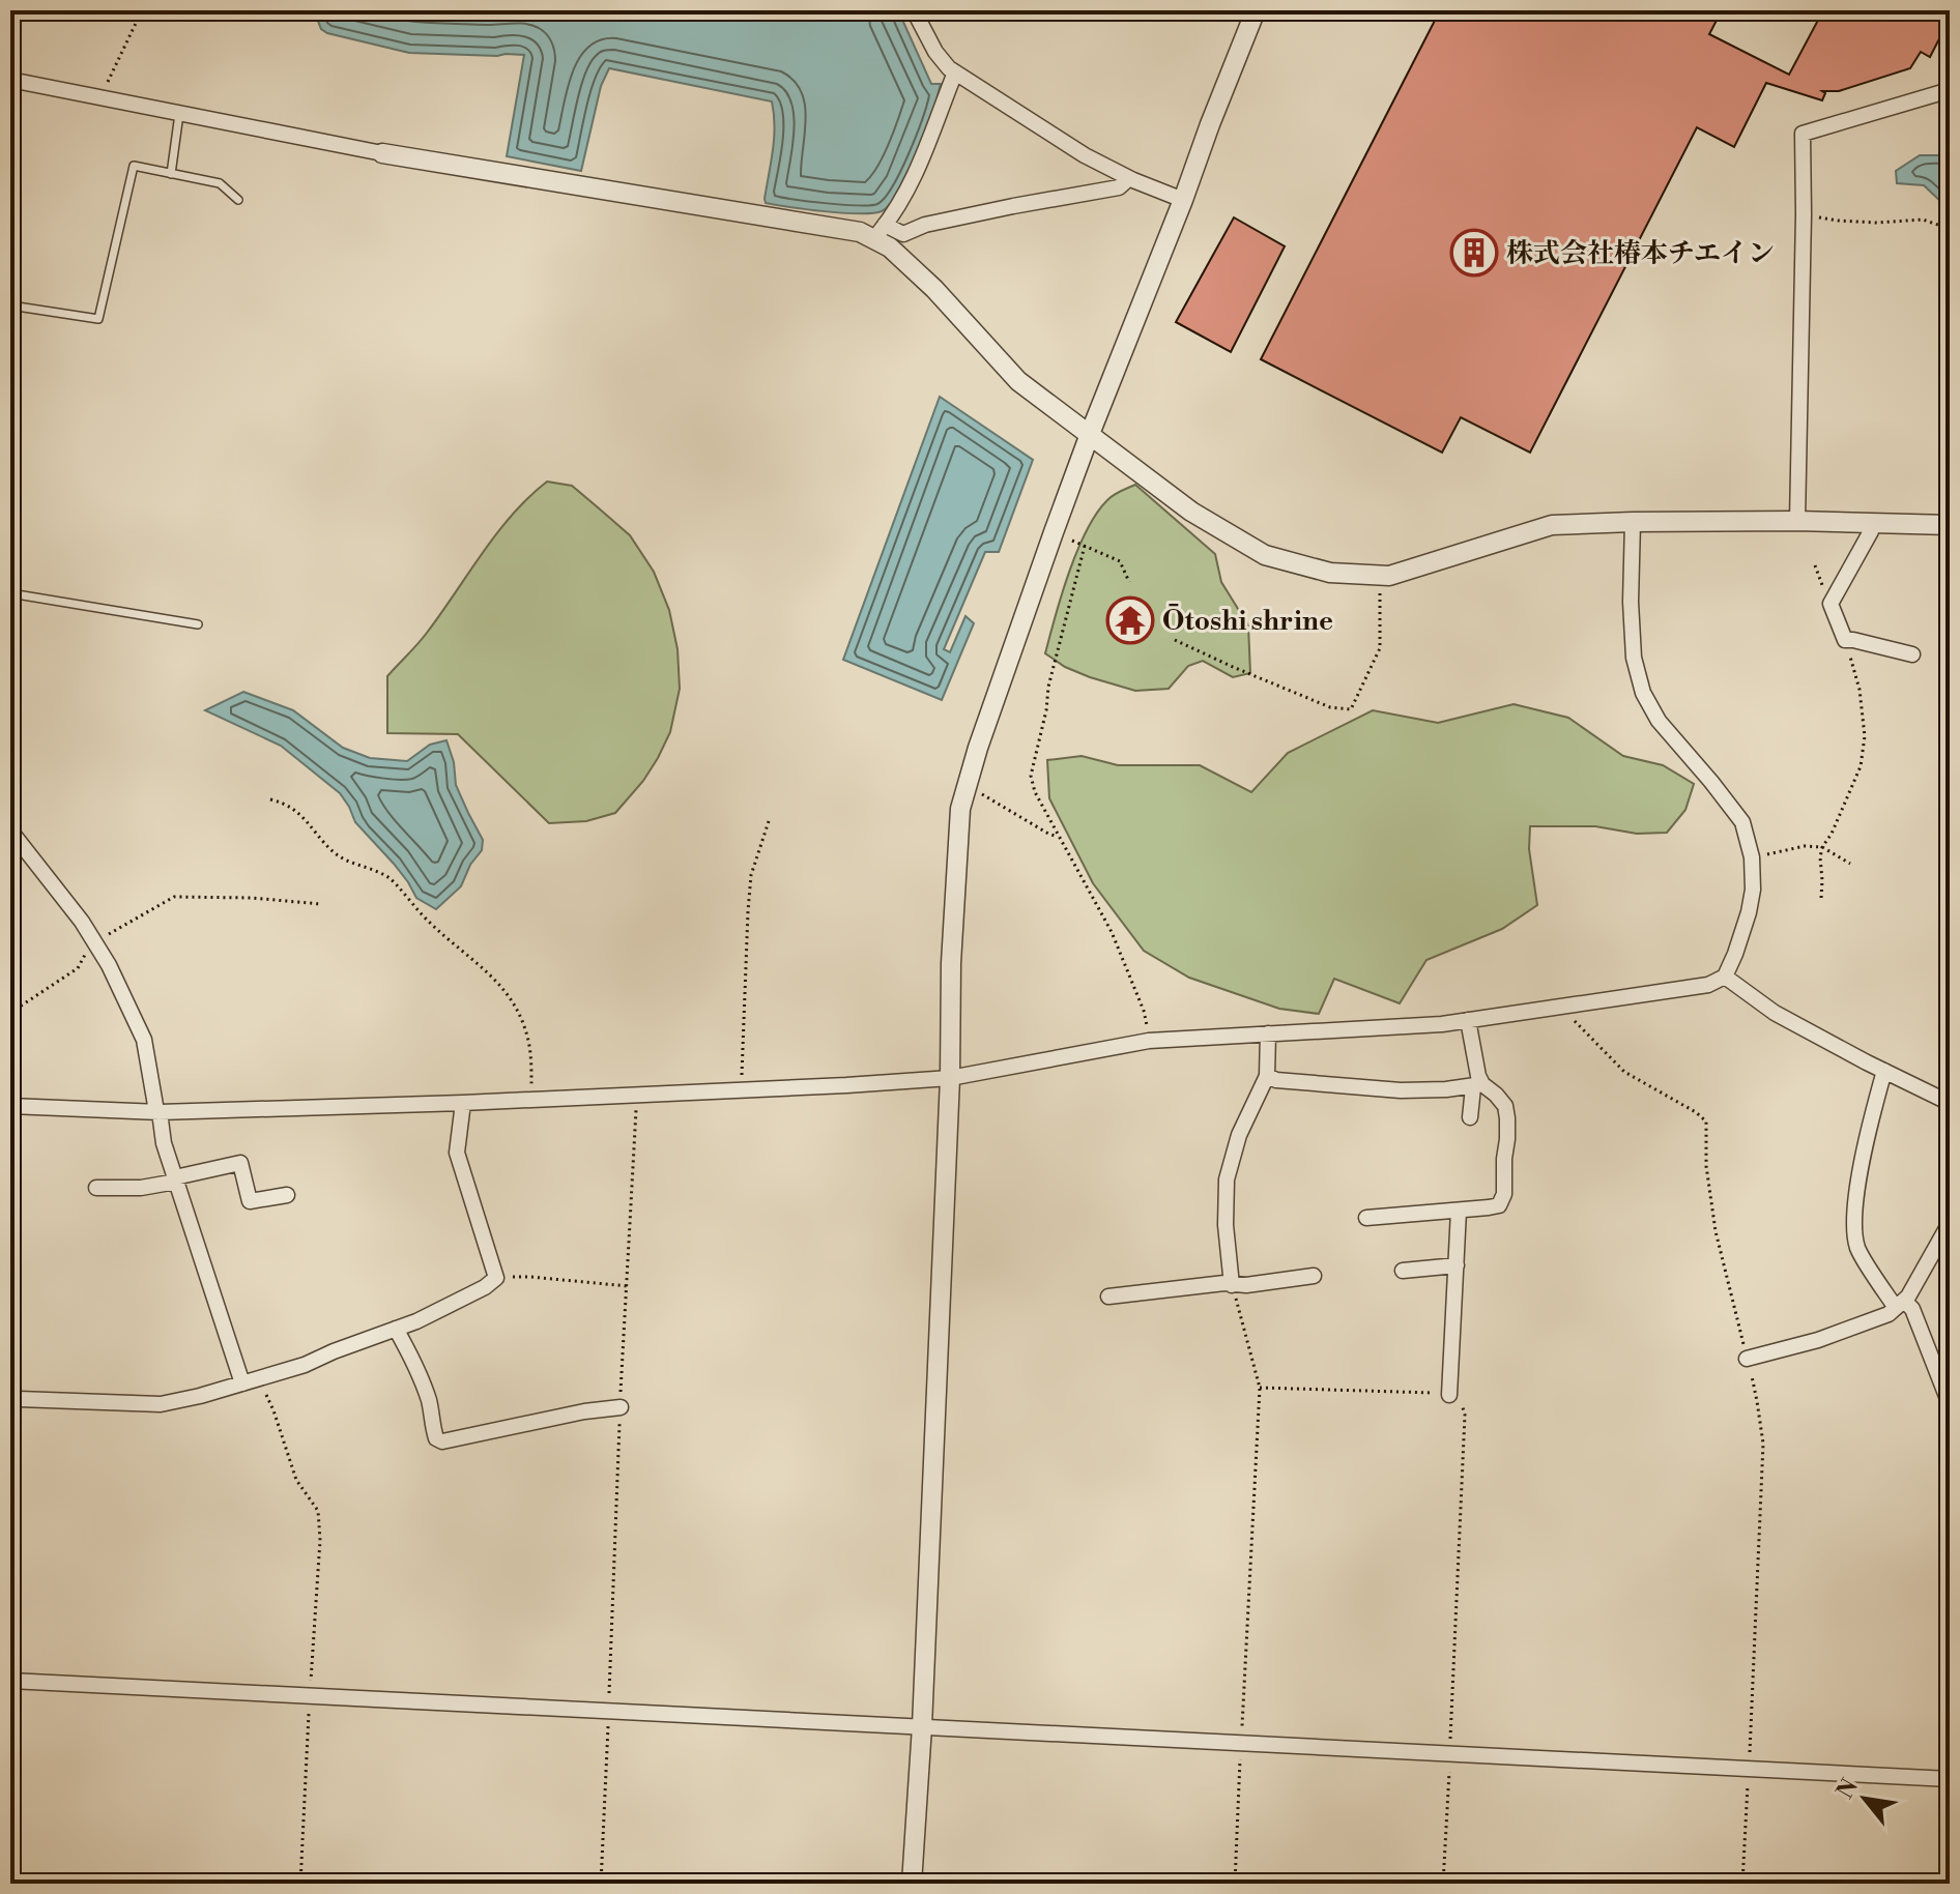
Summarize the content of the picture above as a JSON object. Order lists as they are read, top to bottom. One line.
{"places":{"building":["株式会社椿本チエイン"],"temple":["Ōtoshi shrine"]},"north":"top left"}
